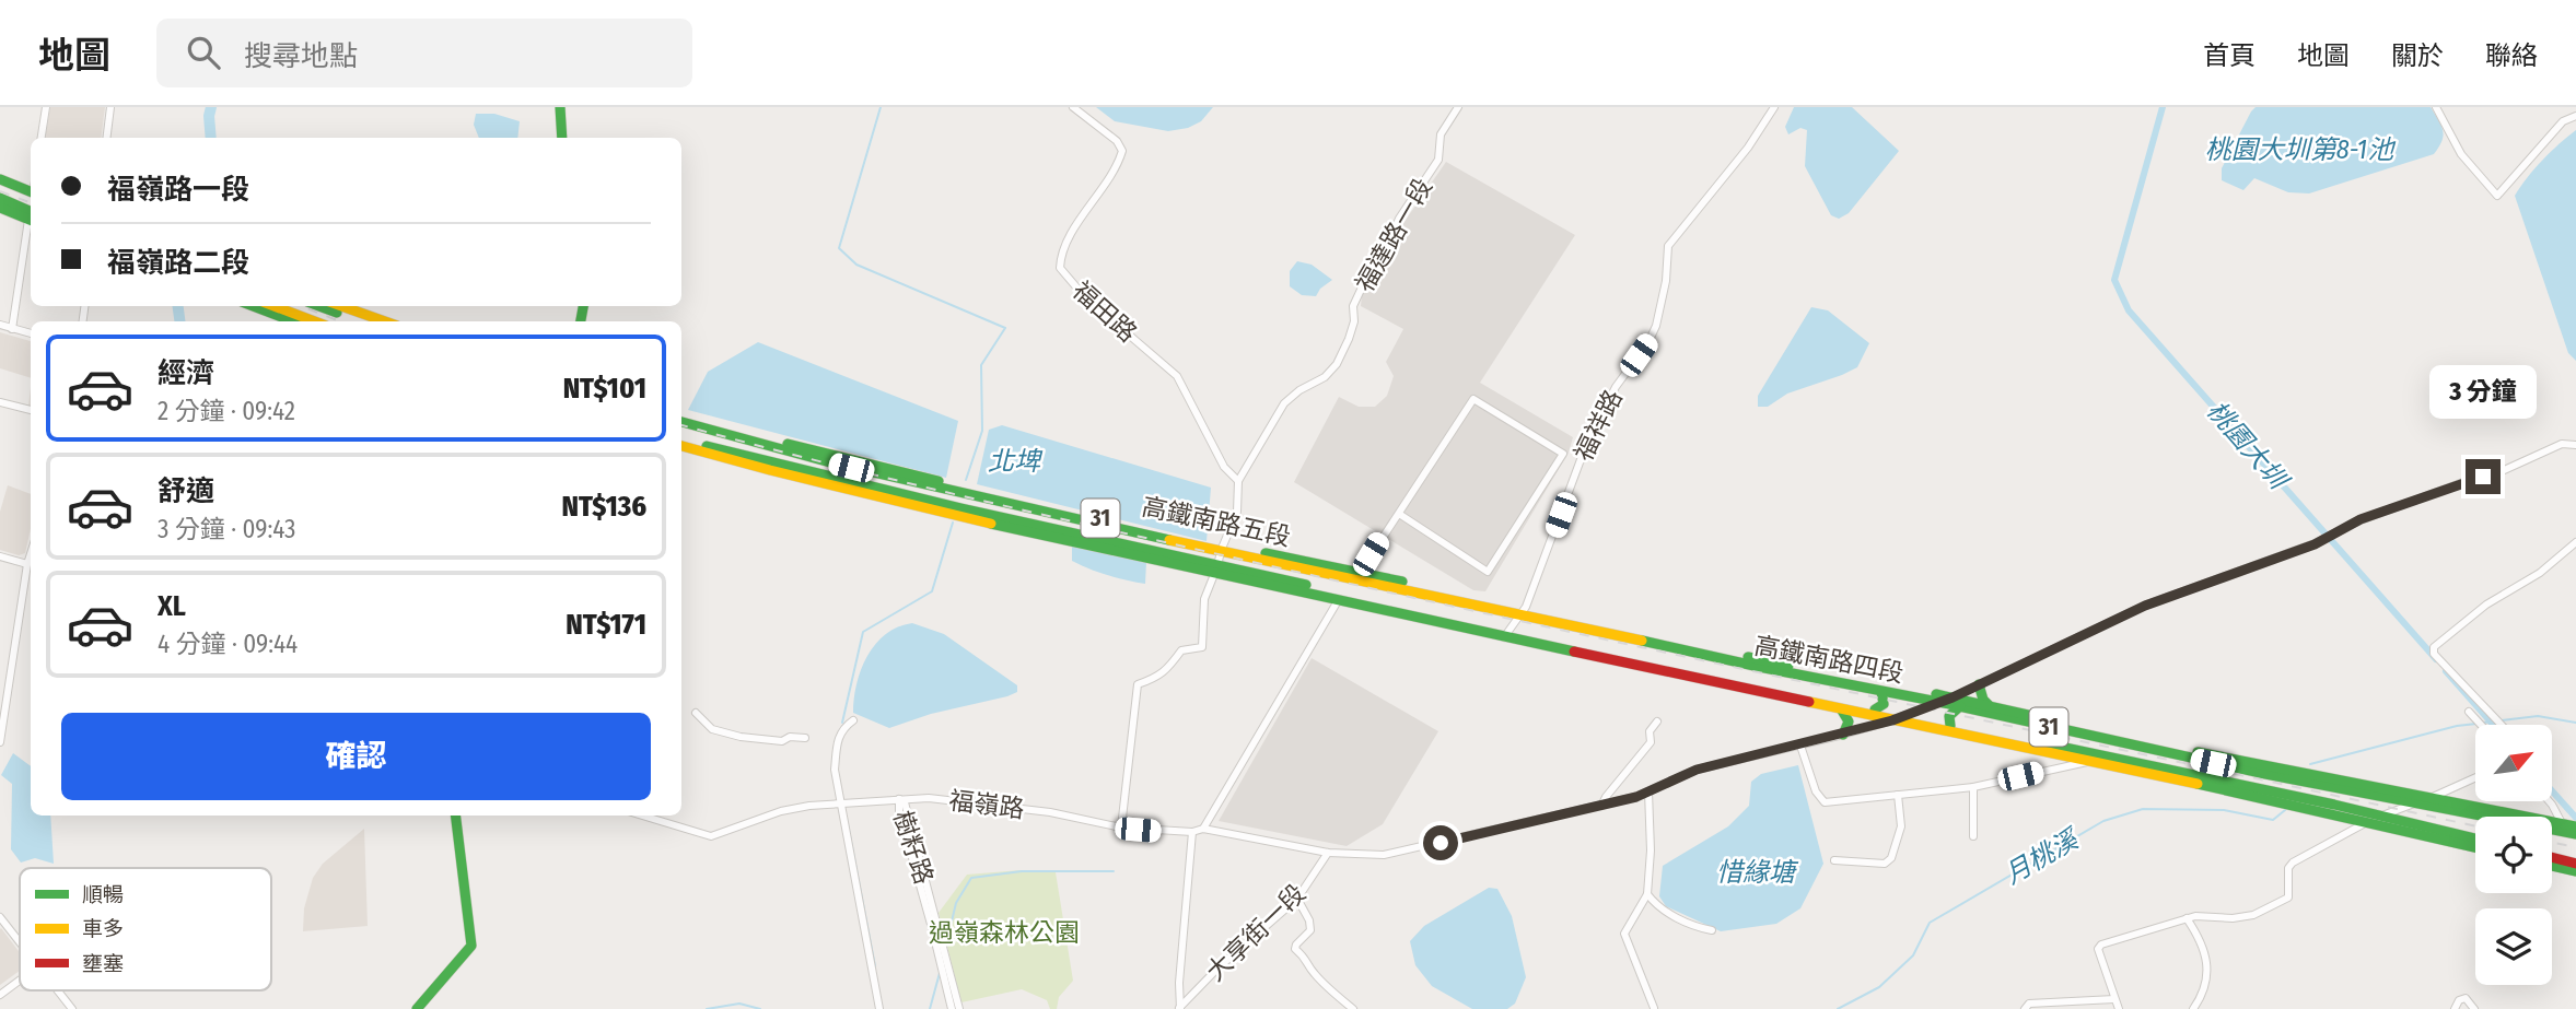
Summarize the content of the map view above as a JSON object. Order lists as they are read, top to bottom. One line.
{"streets":{"main road":["31","高鐵南路五段","高鐵南路四段"],"street":["福達路一段","福田路","福祥路","福嶺路","樹籽路","大享街一段"]},"crossings":[["福達路一段","福田路"],["福達路一段","高鐵南路五段"],["福達路一段","福嶺路"],["福祥路","高鐵南路五段"],["福祥路","高鐵南路四段"],["高鐵南路五段","高鐵南路四段"],["高鐵南路四段","福嶺路"],["福嶺路","樹籽路"],["福嶺路","大享街一段"]],"water":["桃園大圳第8-1池","桃園大圳","北埤","月桃溪","惜緣塘"],"parks":["過嶺森林公園"],"legend":["順暢","車多","壅塞"],"north":"top right","page":{"header":"地圖","search":"搜尋地點","nav":["首頁","地圖","關於","聯絡"],"banner":["福嶺路一段","福嶺路二段"],"list":[{"name":"經濟","note":"2 分鐘 · 09:42","value":"NT$101"},{"name":"舒適","note":"3 分鐘 · 09:43","value":"NT$136"},{"name":"XL","note":"4 分鐘 · 09:44","value":"NT$171"}],"bubble":"3 分鐘","buttons":"確認"}}
